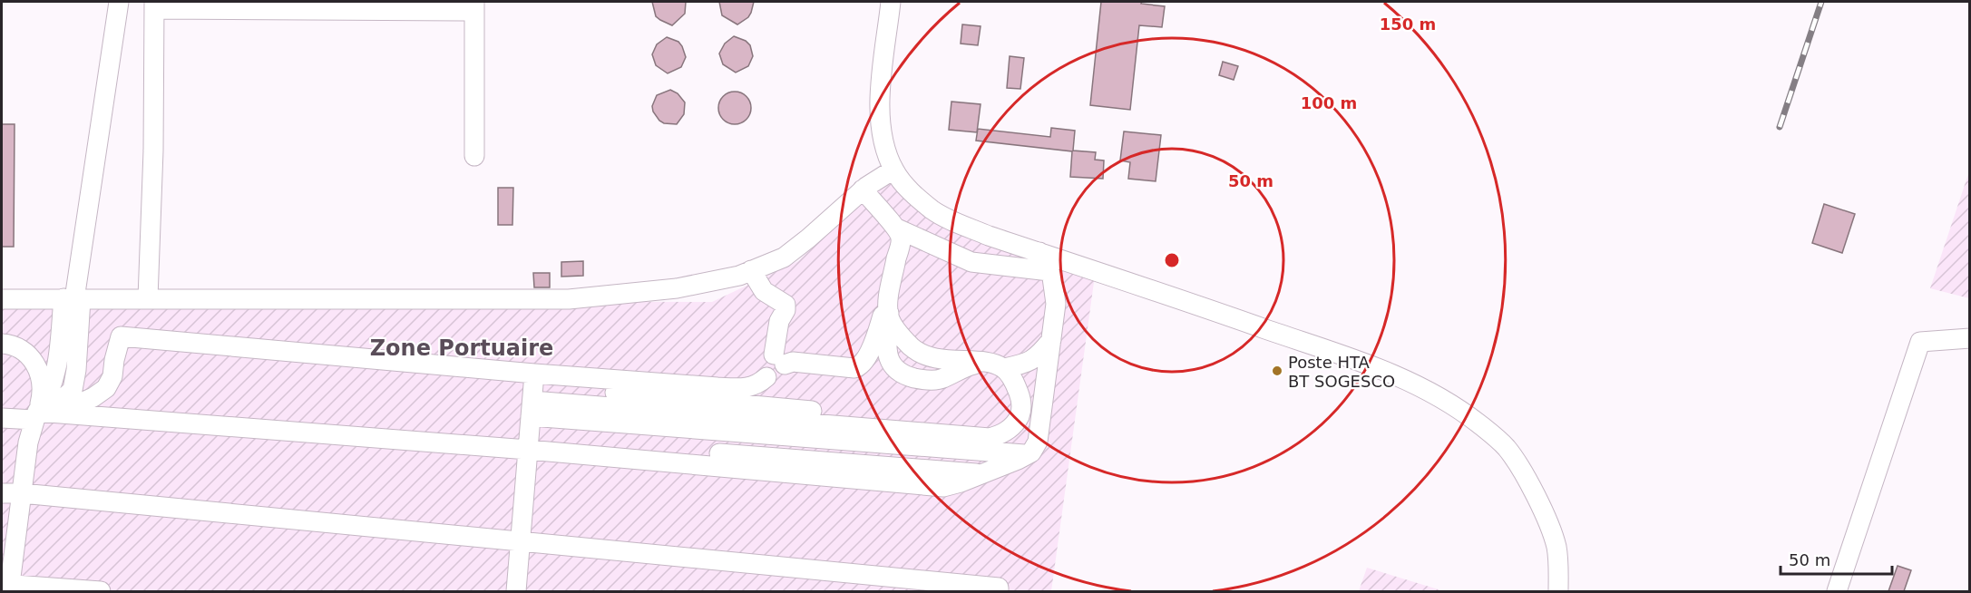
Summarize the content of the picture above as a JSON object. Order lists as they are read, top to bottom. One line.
{"districts":["Zone Portuaire"],"places":["Poste HTA BT SOGESCO"],"scale_bar":"50 m","rings":["150 m","100 m","50 m"]}
